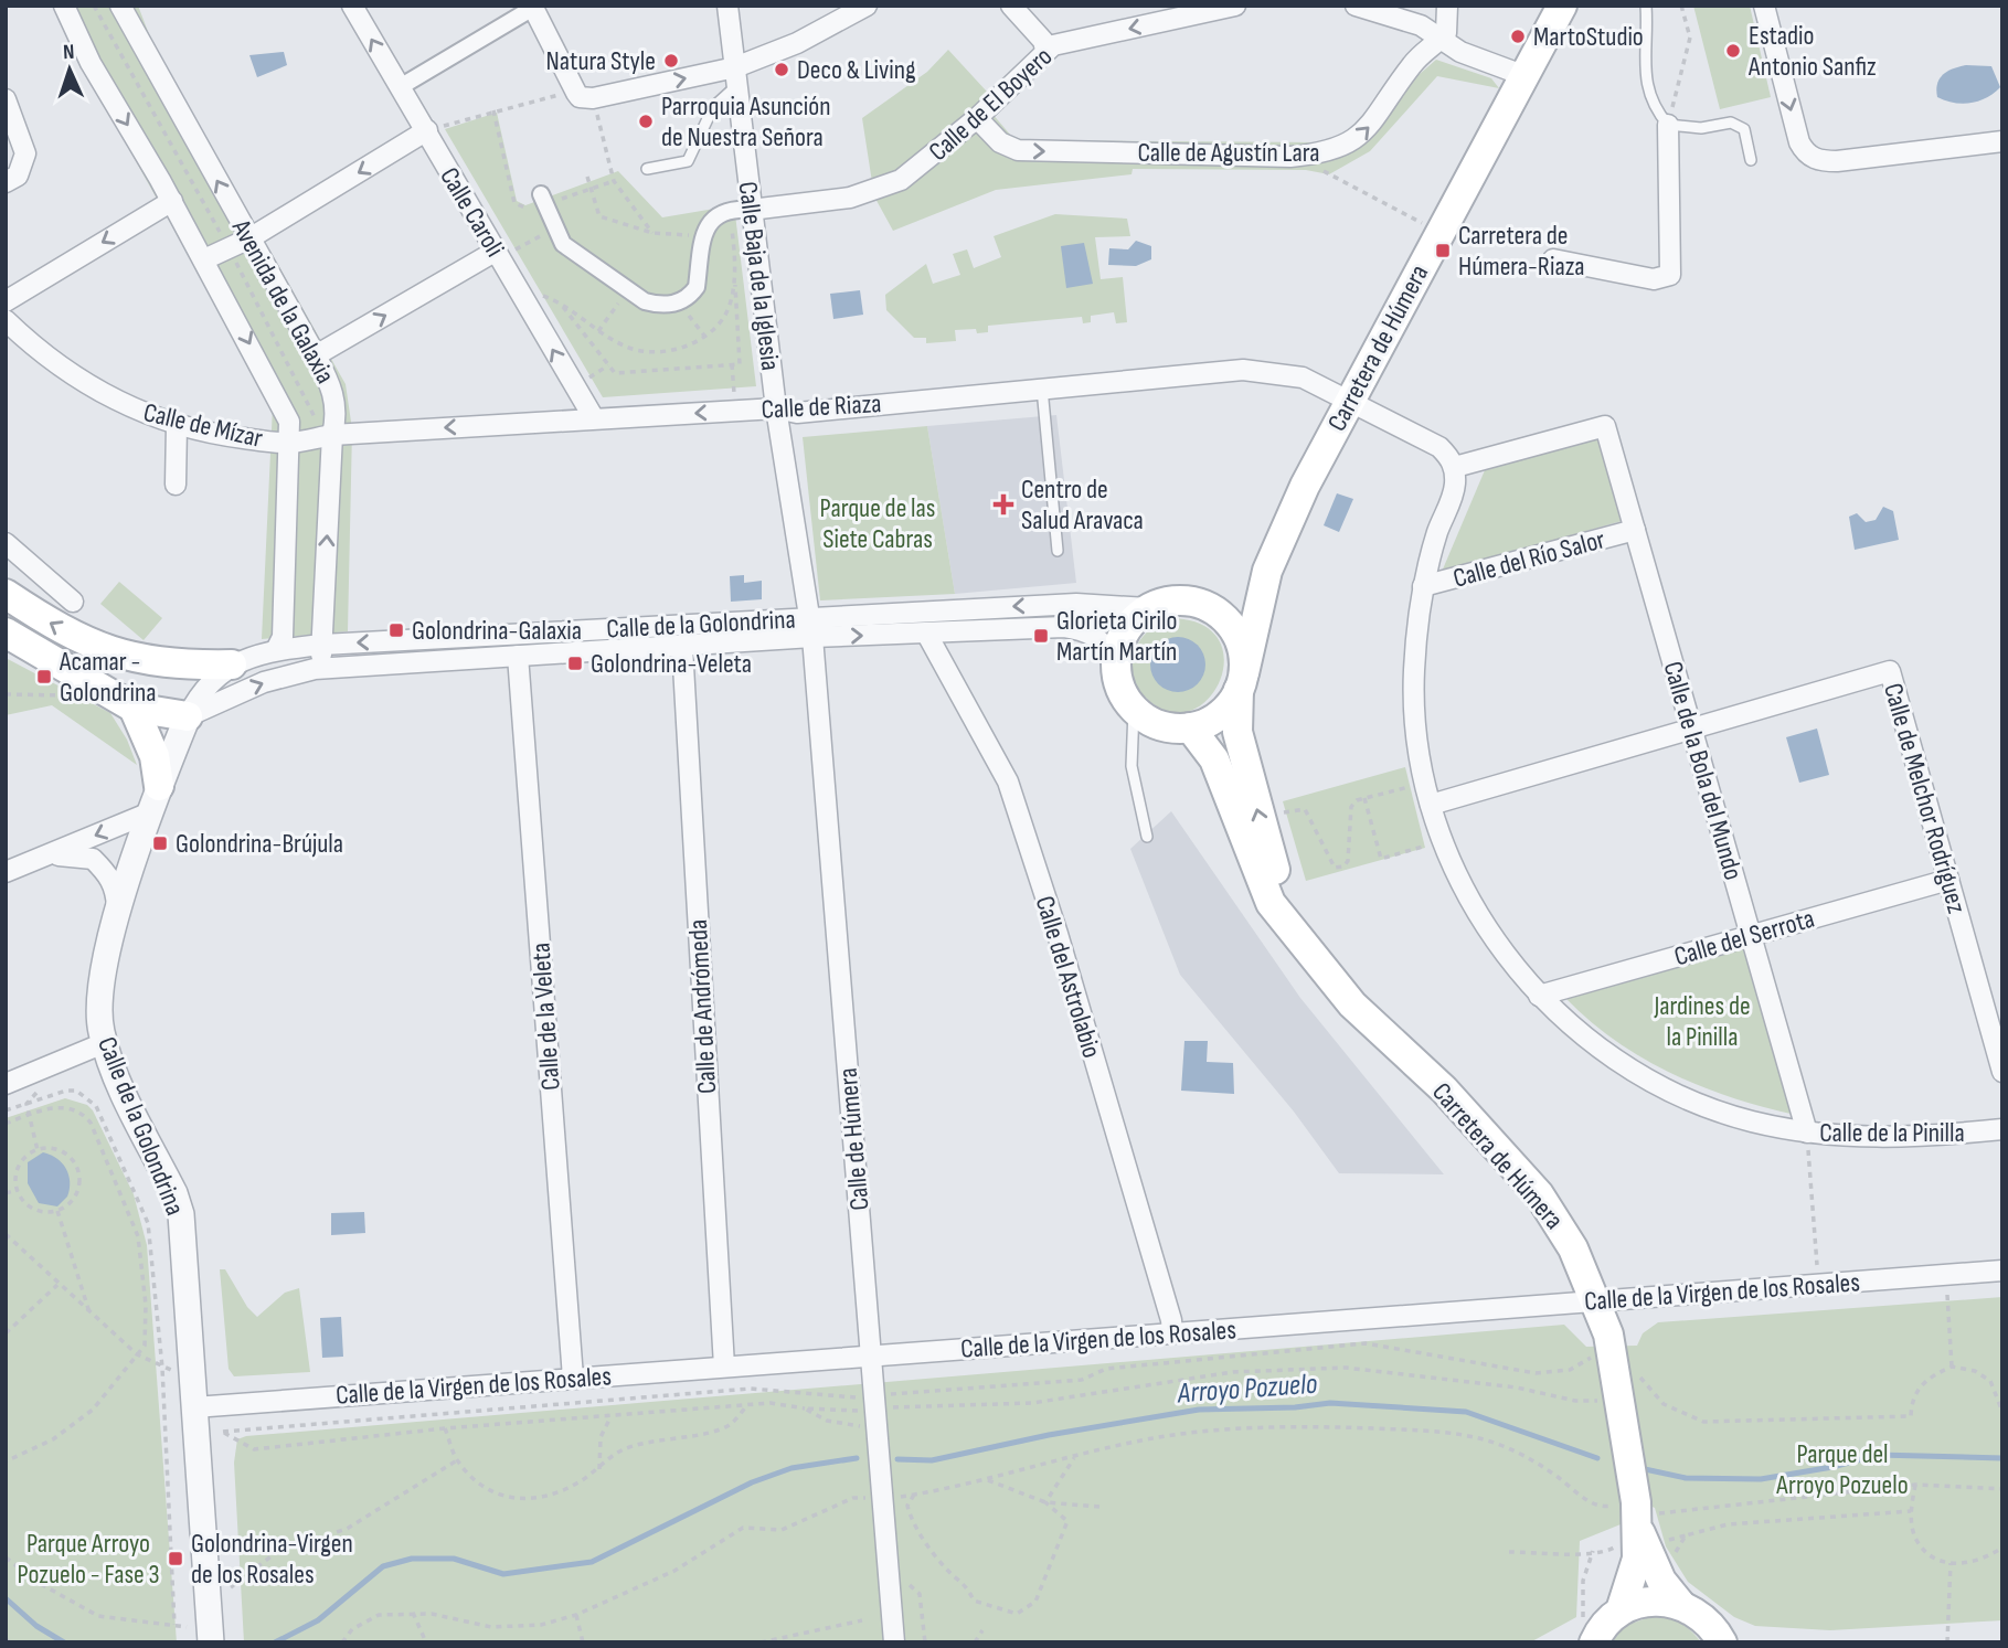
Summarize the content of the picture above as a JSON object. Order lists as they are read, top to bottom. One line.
{"streets":{"main road":["Carretera de Húmera"],"street":["Calle de El Boyero","Calle de Agustín Lara","Calle Caroli","Calle Baja de la Iglesia","Avenida de la Galaxia","Calle de Riaza","Calle de Mízar","Calle del Río Salor","Calle de la Golondrina","Calle de la Bola del Mundo","Calle de Melchor Rodríguez","Calle del Serrota","Calle del Astrolabio","Calle de Andrómeda","Calle de la Veleta","Calle de la Pinilla","Calle de Húmera","Calle de la Virgen de los Rosales"]},"crossings":[["Calle de El Boyero","Calle de Agustín Lara"],["Calle de El Boyero","Calle Baja de la Iglesia"],["Calle Caroli","Calle de Riaza"],["Calle Baja de la Iglesia","Calle de Riaza"],["Calle Baja de la Iglesia","Calle de la Golondrina"],["Calle Baja de la Iglesia","Calle de Húmera"],["Avenida de la Galaxia","Calle de Riaza"],["Avenida de la Galaxia","Calle de Mízar"],["Avenida de la Galaxia","Calle de la Golondrina"],["Carretera de Húmera","Calle de Riaza"],["Carretera de Húmera","Calle de la Golondrina"],["Carretera de Húmera","Calle de la Virgen de los Rosales"],["Calle de Riaza","Calle de Mízar"],["Calle del Río Salor","Calle de la Bola del Mundo"],["Calle del Río Salor","Calle de la Pinilla"],["Calle de la Golondrina","Calle del Astrolabio"],["Calle de la Golondrina","Calle de Andrómeda"],["Calle de la Golondrina","Calle de la Veleta"],["Calle de la Golondrina","Calle de Húmera"],["Calle de la Golondrina","Calle de la Virgen de los Rosales"],["Calle de la Bola del Mundo","Calle de Melchor Rodríguez"],["Calle de la Bola del Mundo","Calle del Serrota"],["Calle de la Bola del Mundo","Calle de la Pinilla"],["Calle de Melchor Rodríguez","Calle del Serrota"],["Calle de Melchor Rodríguez","Calle de la Pinilla"],["Calle del Serrota","Calle de la Pinilla"],["Calle del Astrolabio","Calle de la Virgen de los Rosales"],["Calle de Andrómeda","Calle de la Virgen de los Rosales"],["Calle de la Veleta","Calle de la Virgen de los Rosales"],["Calle de Húmera","Calle de la Virgen de los Rosales"]],"one_way":["Calle de El Boyero","Calle de Agustín Lara","Calle de Riaza"],"water":["Arroyo Pozuelo"],"parks":["Parque de las Siete Cabras","Jardines de la Pinilla","Parque del Arroyo Pozuelo","Parque Arroyo Pozuelo - Fase 3"],"places":{"other":["MartoStudio","Estadio Antonio Sanfiz","Natura Style","Deco & Living","Parroquia Asunción de Nuestra Señora"],"transit":["Carretera de Húmera-Riaza","Golondrina-Galaxia","Glorieta Cirilo Martín Martín","Golondrina-Veleta","Acamar - Golondrina","Golondrina-Brújula","Golondrina-Virgen de los Rosales"],"health":["Centro de Salud Aravaca"]},"north":"top"}
